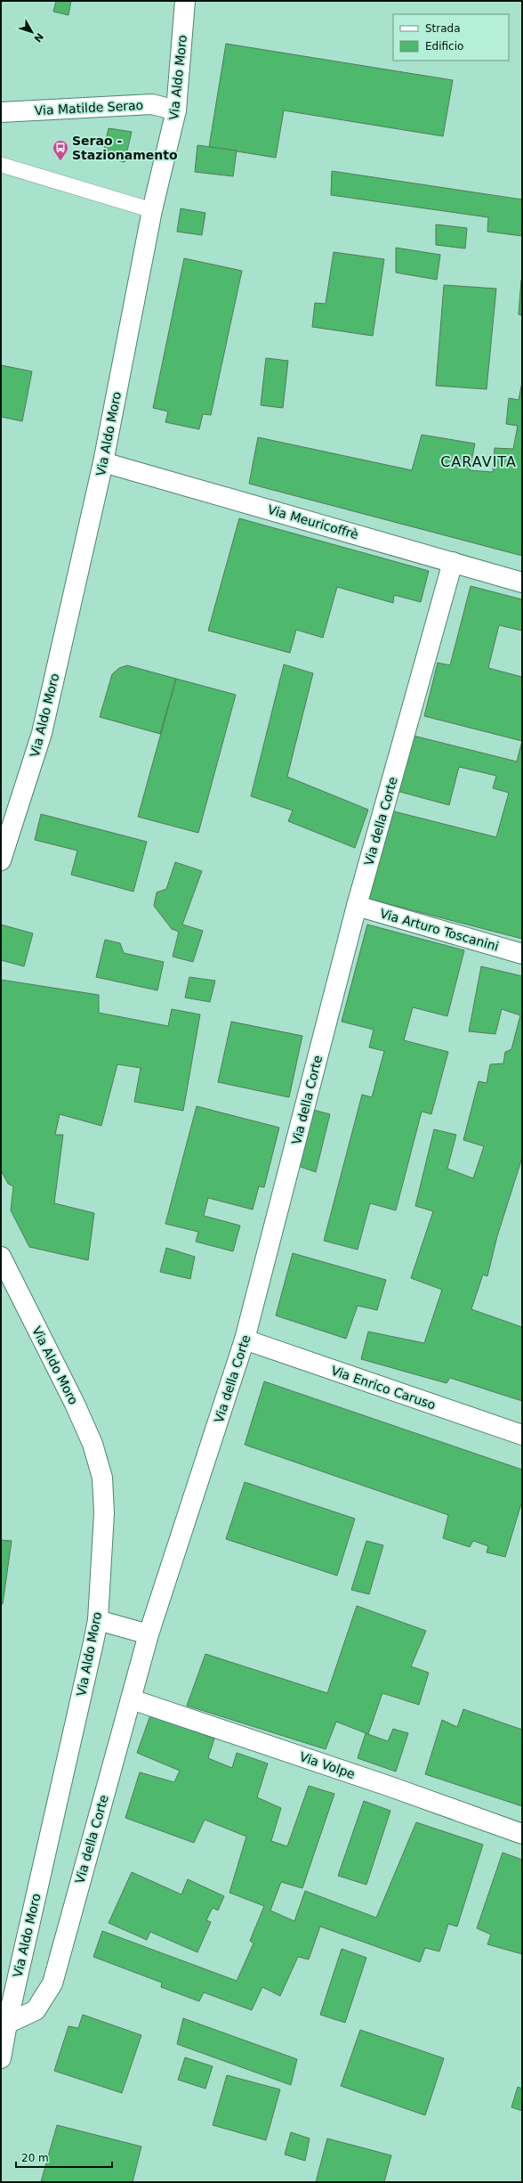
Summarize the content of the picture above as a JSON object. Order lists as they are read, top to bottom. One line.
{"streets":{"street":["Via Aldo Moro","Via Matilde Serao","Via Meuricoffrè","Via della Corte","Via Arturo Toscanini","Via Enrico Caruso","Via Volpe"]},"crossings":[["Via Aldo Moro","Via Matilde Serao"],["Via Aldo Moro","Via Meuricoffrè"],["Via Aldo Moro","Via della Corte"],["Via Meuricoffrè","Via della Corte"],["Via della Corte","Via Arturo Toscanini"],["Via della Corte","Via Enrico Caruso"],["Via della Corte","Via Volpe"]],"districts":["CARAVITA"],"places":{"bus stop":["Serao - Stazionamento"]},"legend":["Strada","Edificio"],"scale_bar":"20 m","north":"bottom right"}
